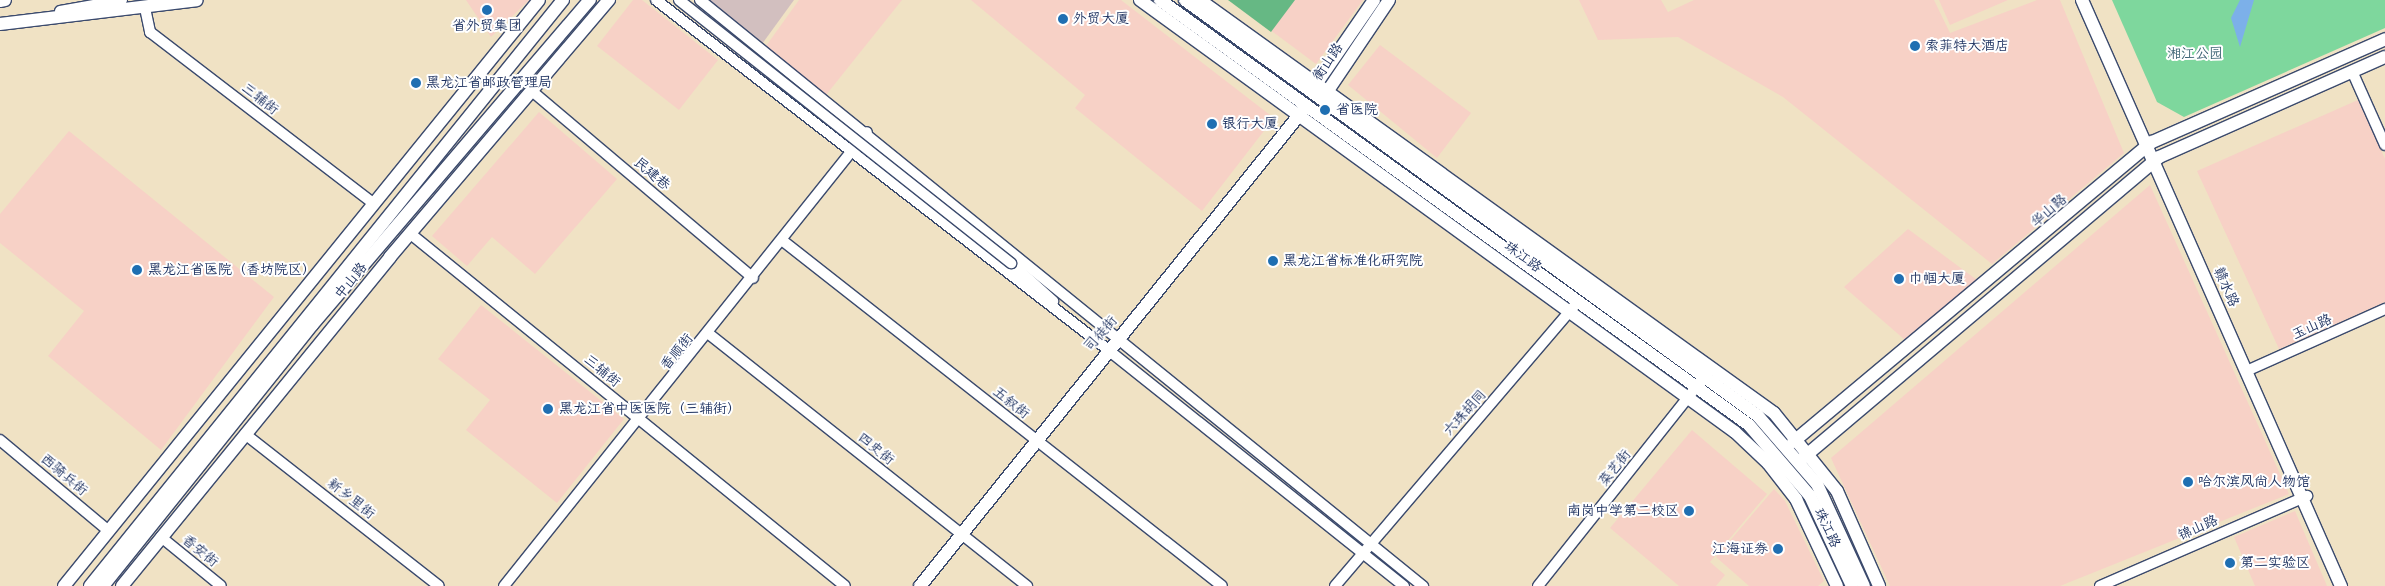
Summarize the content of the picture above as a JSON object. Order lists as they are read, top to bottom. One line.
{"streets":{"main road":["衡山路","华山路","珠江路","中山路","赣水路","司徒街"],"street":["三辅街","民建巷","玉山路","香顺街","五叙街","六珠胡同","四史街","菜艺街","西骑兵街","新乡里街","锦山路","香安街"]},"crossings":[["衡山路","珠江路"],["衡山路","司徒街"],["三辅街","中山路"],["三辅街","香顺街"],["民建巷","中山路"],["民建巷","香顺街"],["华山路","珠江路"],["华山路","赣水路"],["珠江路","司徒街"],["珠江路","六珠胡同"],["珠江路","菜艺街"],["中山路","新乡里街"],["中山路","香安街"],["赣水路","玉山路"],["赣水路","锦山路"],["司徒街","五叙街"],["司徒街","四史街"],["香顺街","五叙街"],["香顺街","四史街"]],"parks":["湘江公园"],"places":["省外贸集团","外贸大厦","索菲特大酒店","黑龙江省邮政管理局","省医院","银行大厦","黑龙江省标准化研究院","黑龙江省医院（香坊院区）","巾帼大厦","黑龙江省中医医院（三辅街）","哈尔滨风尚人物馆","南岗中学第二校区","江海证券","第二实验区"]}
